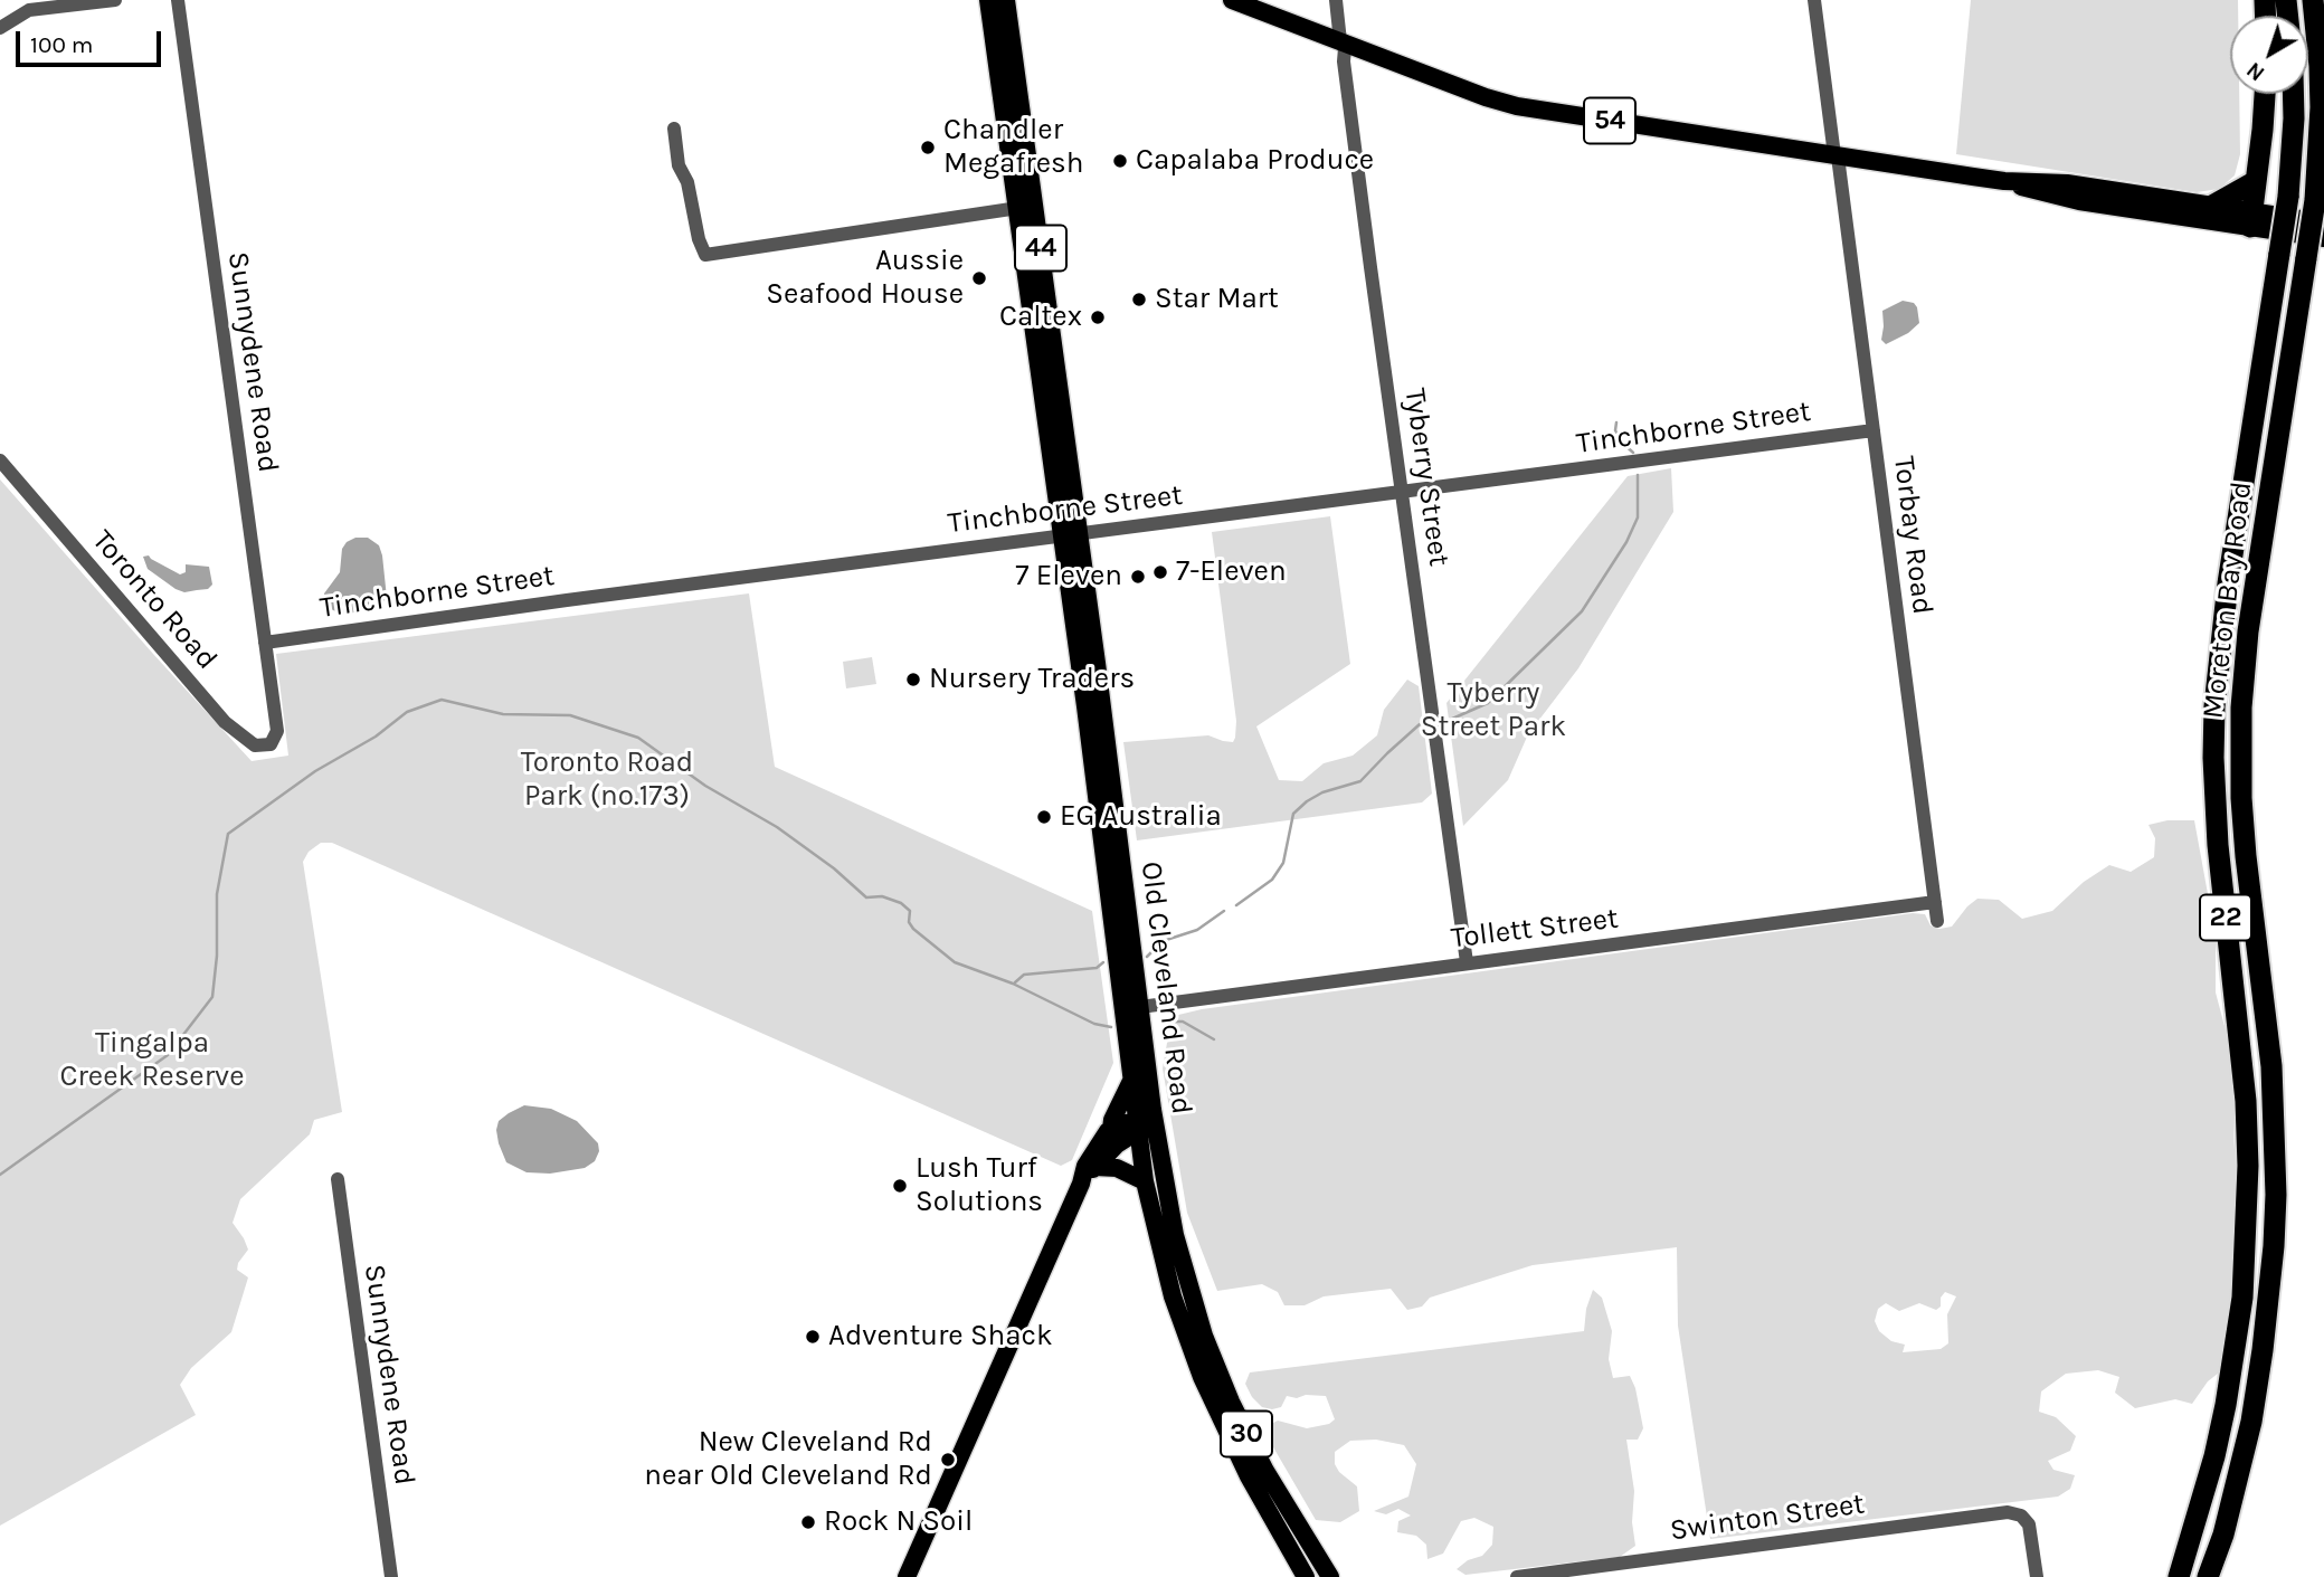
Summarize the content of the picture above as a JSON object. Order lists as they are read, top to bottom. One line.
{"streets":{"highway":["Moreton Bay Road","22"],"main road":["54","44","Old Cleveland Road","30"],"street":["Sunnydene Road","Tinchborne Street","Tyberry Street","Torbay Road","Toronto Road","Tollett Street","Swinton Street"]},"crossings":[["54","Tyberry Street"],["54","Torbay Road"],["44","Old Cleveland Road"],["Sunnydene Road","Tinchborne Street"],["Sunnydene Road","Toronto Road"],["Tinchborne Street","Tyberry Street"],["Tinchborne Street","Torbay Road"],["Tinchborne Street","Old Cleveland Road"],["Tyberry Street","Tollett Street"],["Torbay Road","Tollett Street"],["Tollett Street","Old Cleveland Road"]],"parks":["Tyberry Street Park","Toronto Road Park (no.173)","Tingalpa Creek Reserve"],"places":["Chandler Megafresh","Capalaba Produce","Aussie Seafood House","Star Mart","Caltex","7-Eleven","7 Eleven","Nursery Traders","EG Australia","Lush Turf Solutions","Adventure Shack","New Cleveland Rd near Old Cleveland Rd","Rock N Soil"],"scale_bar":"100 m","north":"bottom left"}
